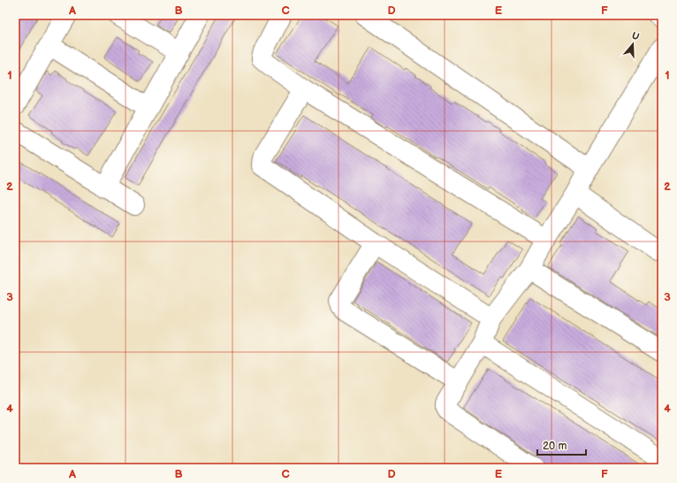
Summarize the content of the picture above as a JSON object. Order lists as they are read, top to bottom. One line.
{"scale_bar":"20 m","north":"top","grid":{"columns":["A","B","C","D","E","F"],"rows":["1","2","3","4"]}}
